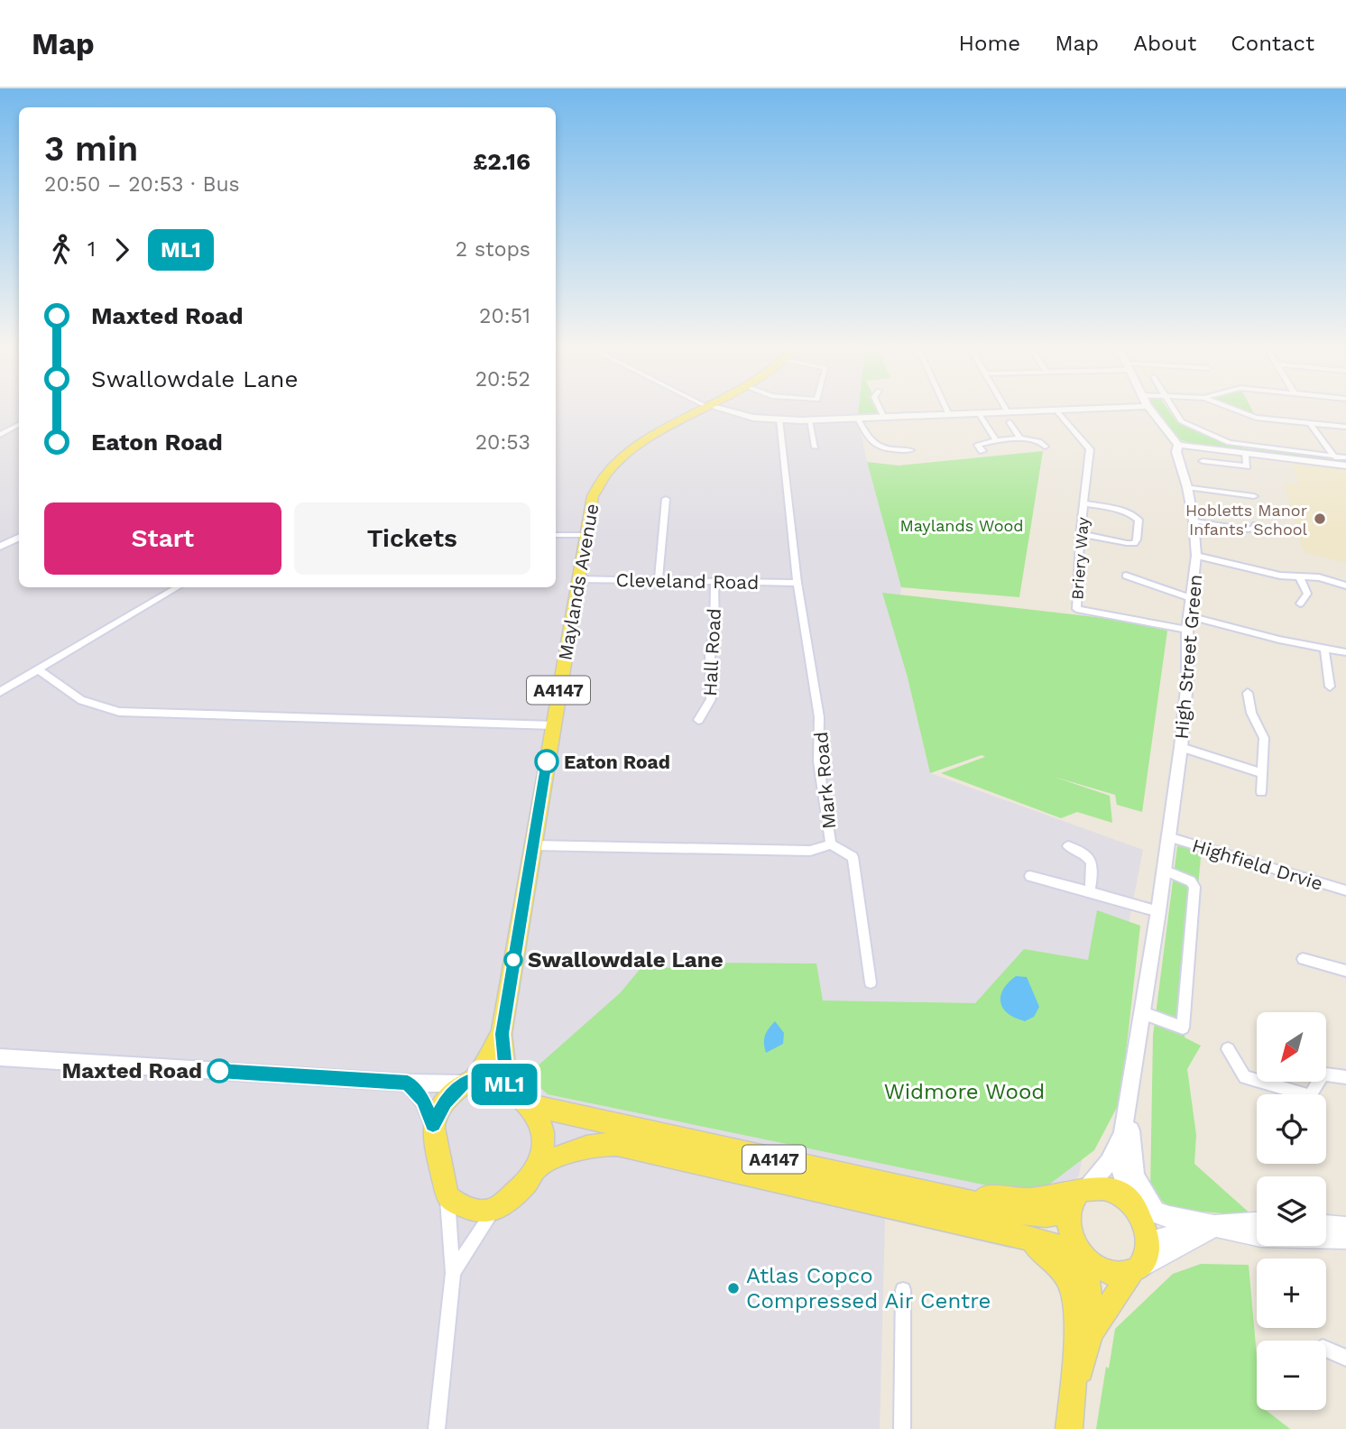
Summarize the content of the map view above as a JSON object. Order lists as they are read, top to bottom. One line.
{"streets":{"main road":["Maylands Avenue","A4147"],"street":["Briery Way","Cleveland Road","Hall Road","High Street Green","Mark Road","Highfield Drvie"]},"crossings":[["Briery Way","High Street Green"],["Cleveland Road","Maylands Avenue"],["Cleveland Road","Hall Road"],["Cleveland Road","Mark Road"],["Maylands Avenue","A4147"],["Maylands Avenue","Mark Road"],["High Street Green","A4147"],["High Street Green","Highfield Drvie"]],"parks":["Maylands Wood","Widmore Wood"],"places":["Hobletts Manor Infants' School","Eaton Road","Swallowdale Lane","Maxted Road","Atlas Copco Compressed Air Centre"],"lines":["bus line ML1"],"north":"bottom left","page":{"header":"Map","nav":["Home","Map","About","Contact"],"on_map":"ML1","heading":["3 min","20:50 – 20:53 · Bus","£2.16"],"legs":["1","ML1","2 stops"],"list":[{"name":"Maxted Road","value":"20:51"},{"name":"Swallowdale Lane","value":"20:52"},{"name":"Eaton Road","value":"20:53"}],"buttons":["Start","Tickets"],"map_buttons":["+","−"]}}
